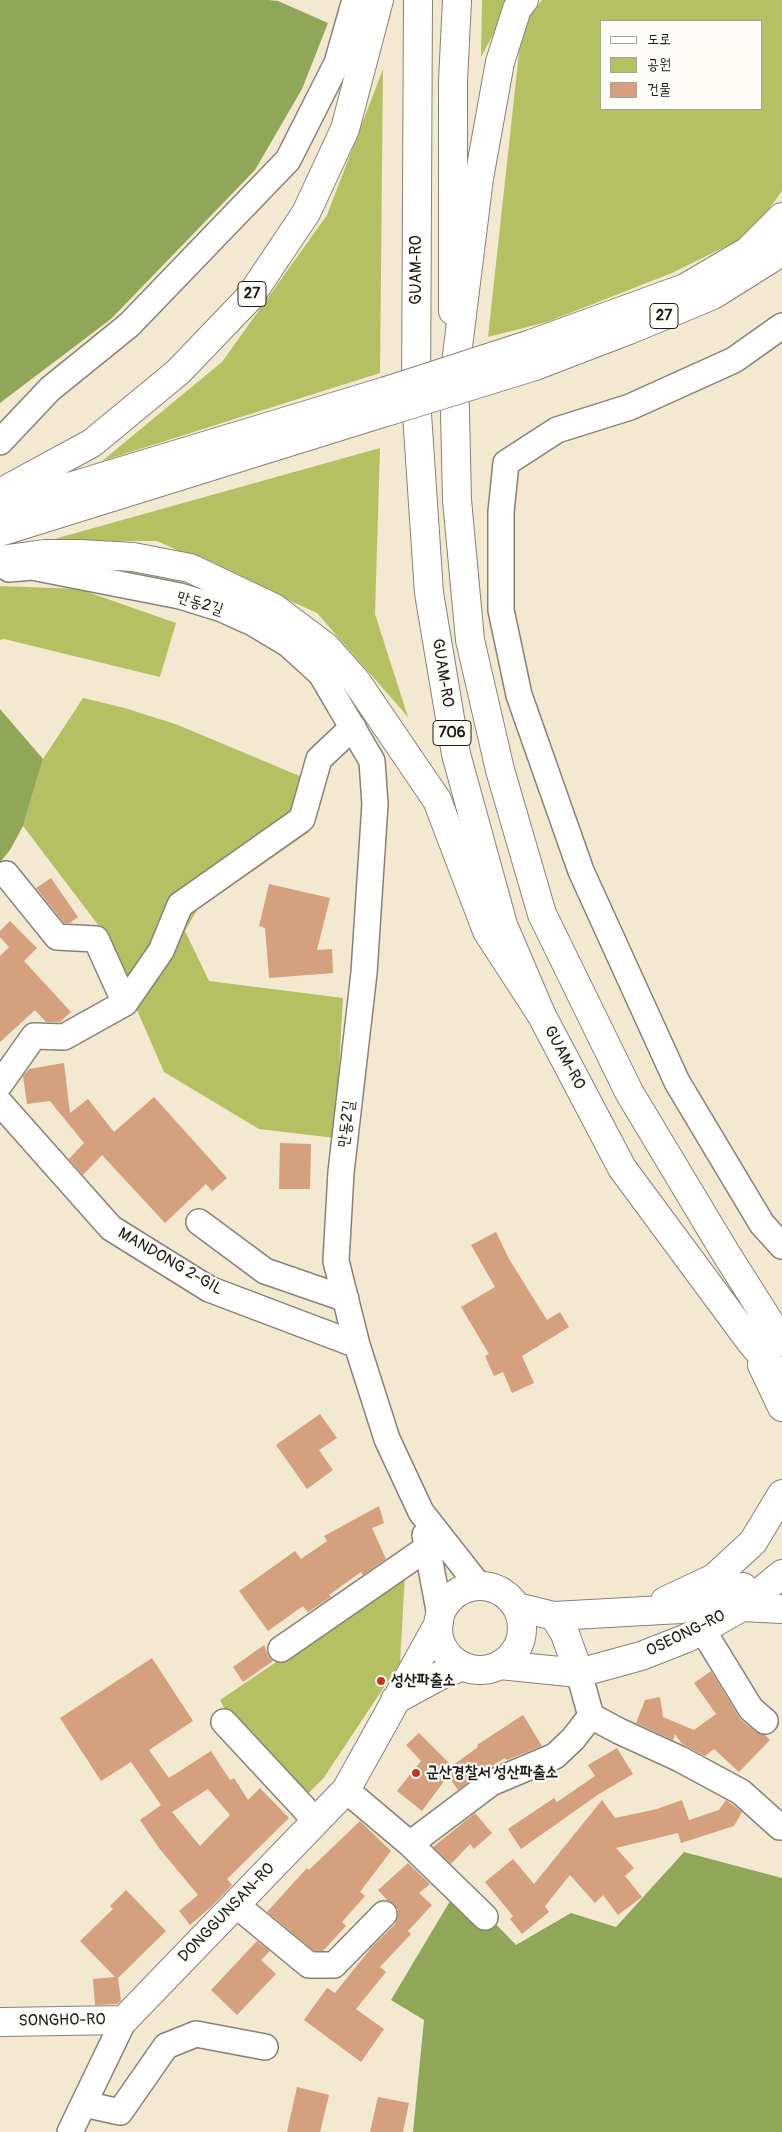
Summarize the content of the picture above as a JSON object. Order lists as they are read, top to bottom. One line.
{"streets":{"main road":["GUAM-RO","27","706","OSEONG-RO","DONGGUNSAN-RO","SONGHO-RO"],"street":["만동2길","MANDONG 2-GIL"]},"crossings":[["만동2길","MANDONG 2-GIL"],["DONGGUNSAN-RO","SONGHO-RO"]],"places":["성산파출소","군산경찰서 성산파출소"],"legend":["도로","공원","건물"]}
